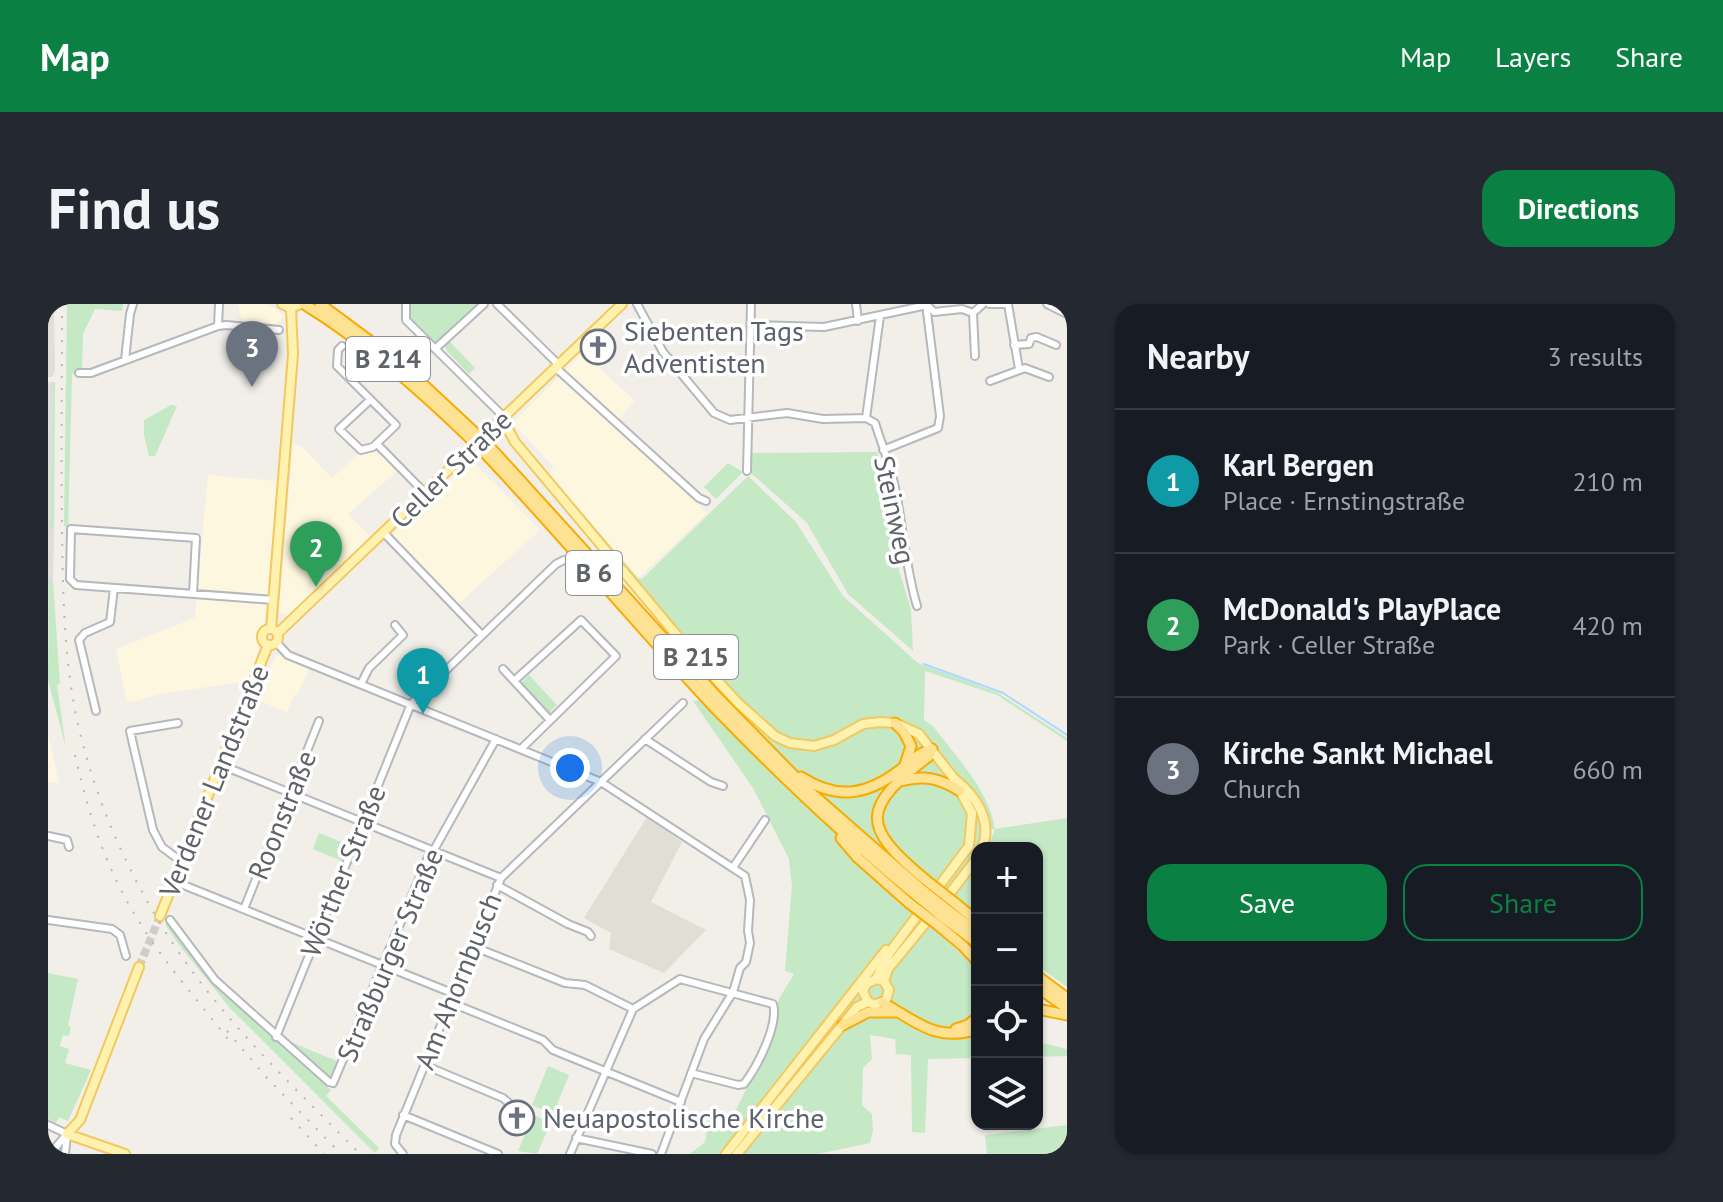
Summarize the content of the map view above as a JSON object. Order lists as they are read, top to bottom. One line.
{"streets":{"highway":["B 6"],"main road":["B 214","Celler Straße","B 215","Verdener Landstraße"],"street":["Steinweg","Roonstraße","Wörther Straße","Straßburger Straße","Am Ahornbusch"]},"crossings":[["B 214","Celler Straße"],["B 214","B 215"],["Celler Straße","B 215"],["Celler Straße","Verdener Landstraße"],["B 6","Verdener Landstraße"],["Wörther Straße","Straßburger Straße"]],"places":{"church":["Siebenten Tags Adventisten","Neuapostolische Kirche"]},"page":{"header":"Map","nav":["Map","Layers","Share"],"buttons":["Directions",["Save","Share"]],"title":"Find us","heading":["Nearby","3 results"],"pins":["3","2","1"],"list":[{"mark":"1","name":"Karl Bergen","note":"Place · Ernstingstraße","value":"210 m"},{"mark":"2","name":"McDonald's PlayPlace","note":"Park · Celler Straße","value":"420 m"},{"mark":"3","name":"Kirche Sankt Michael","note":"Church","value":"660 m"}],"map_buttons":["+","−"]}}
